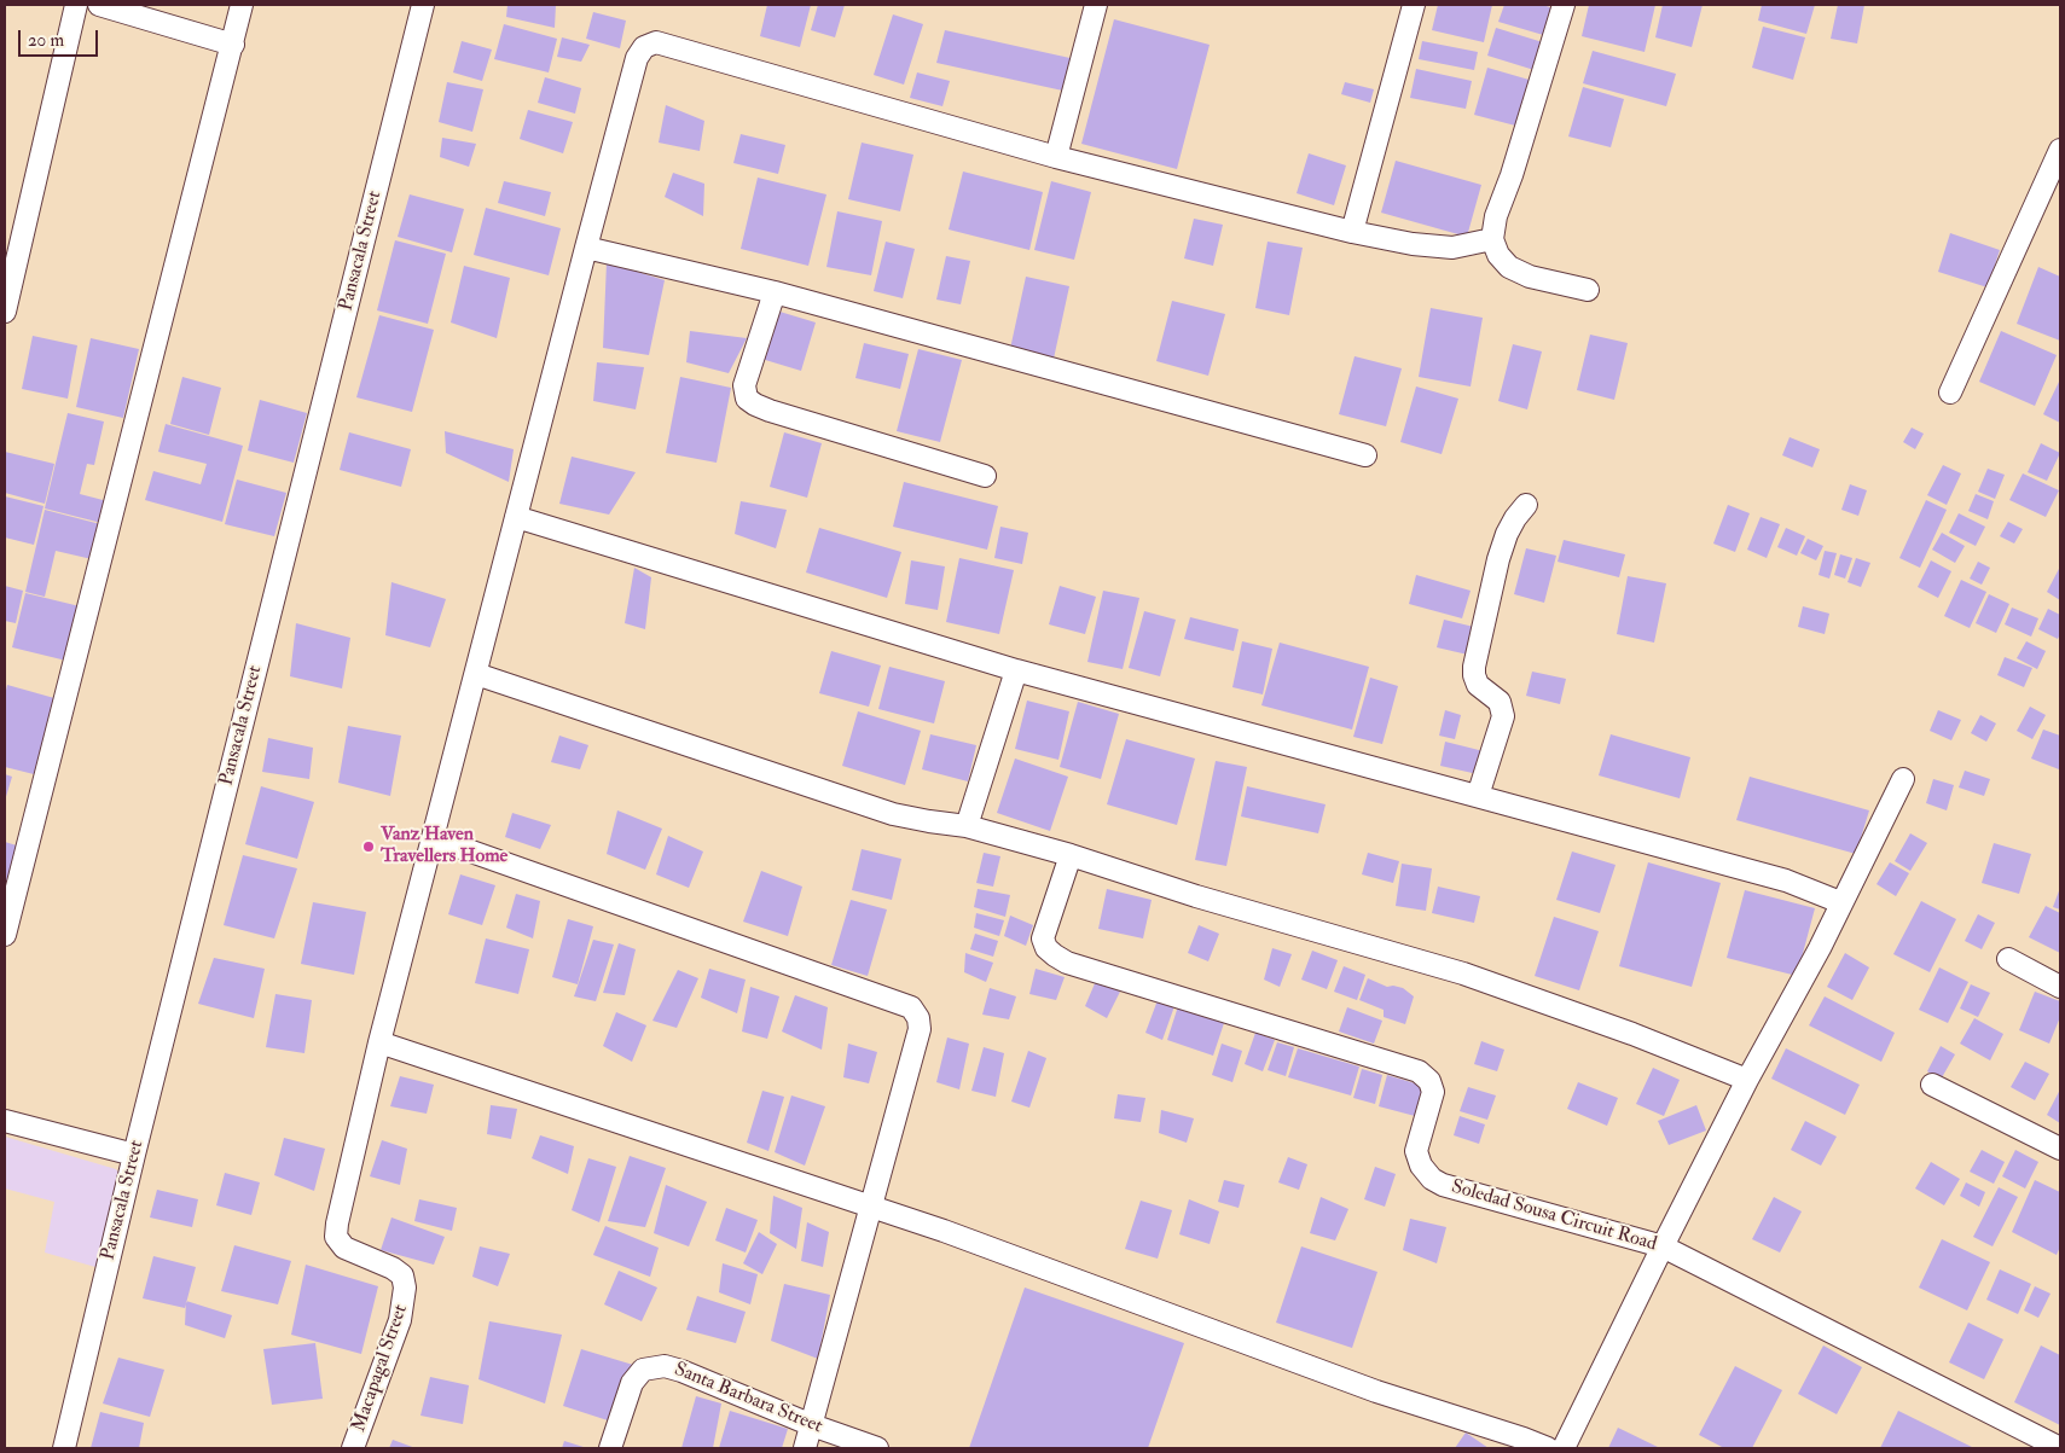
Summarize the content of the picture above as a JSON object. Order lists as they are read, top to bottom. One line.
{"streets":{"street":["Pansacala Street","Soledad Sousa Circuit Road","Macapagal Street","Santa Barbara Street"]},"places":["Vanz Haven Travellers Home"],"scale_bar":"20 m"}
